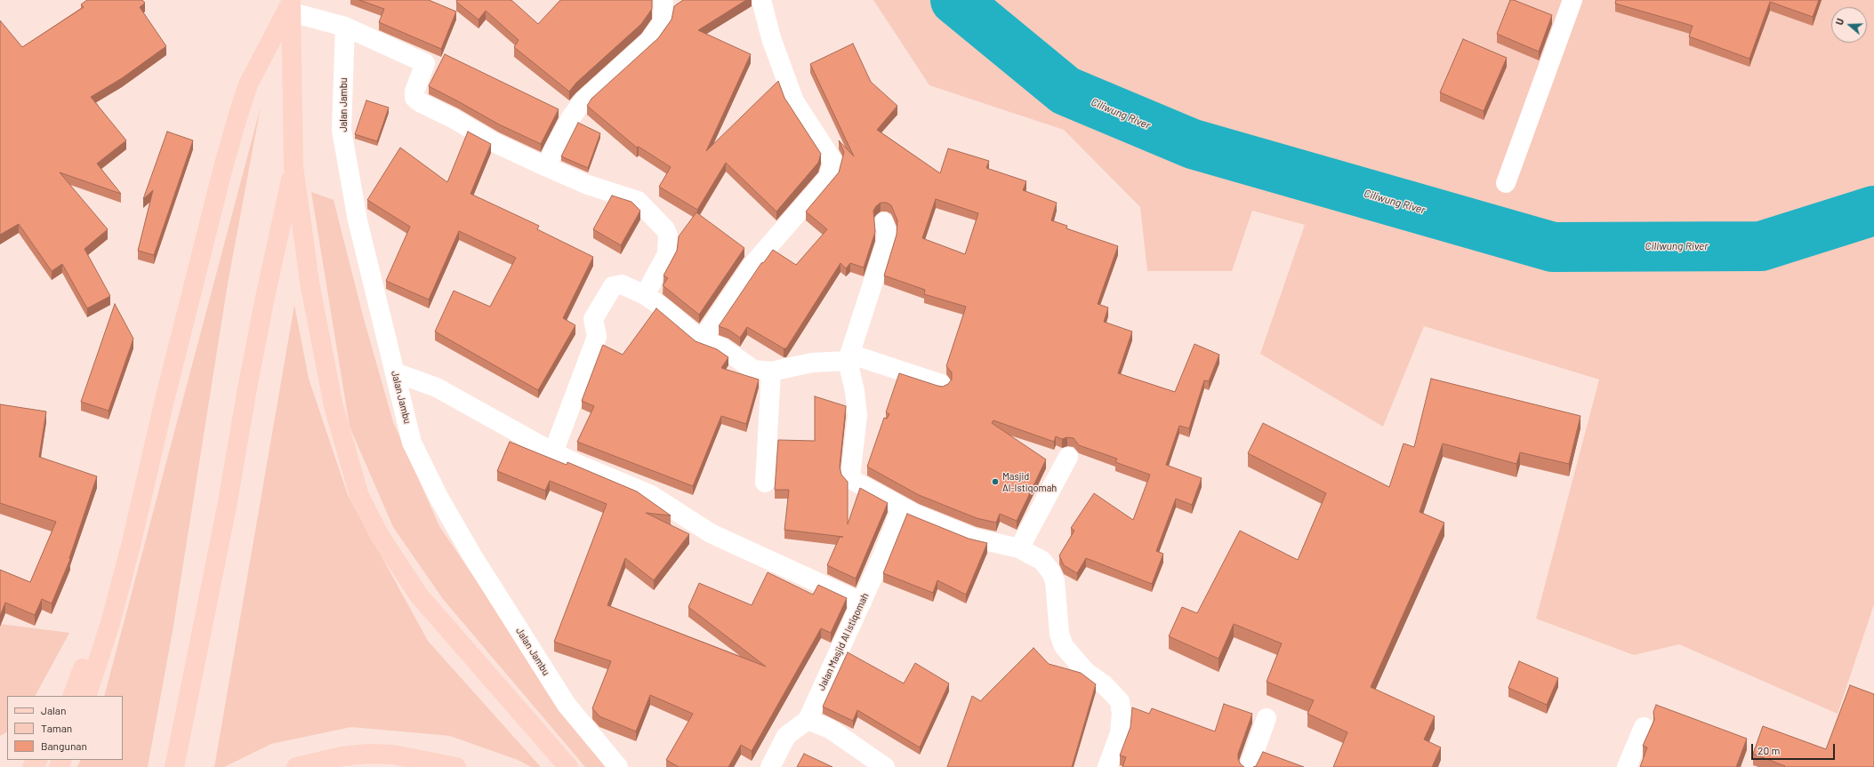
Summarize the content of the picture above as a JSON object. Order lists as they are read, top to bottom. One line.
{"streets":{"street":["Jalan Jambu","Jalan Masjid Al Istiqomah"]},"water":["Ciliwung River"],"places":["Masjid Al-Istiqomah"],"legend":["Jalan","Taman","Bangunan"],"scale_bar":"20 m","north":"left"}
